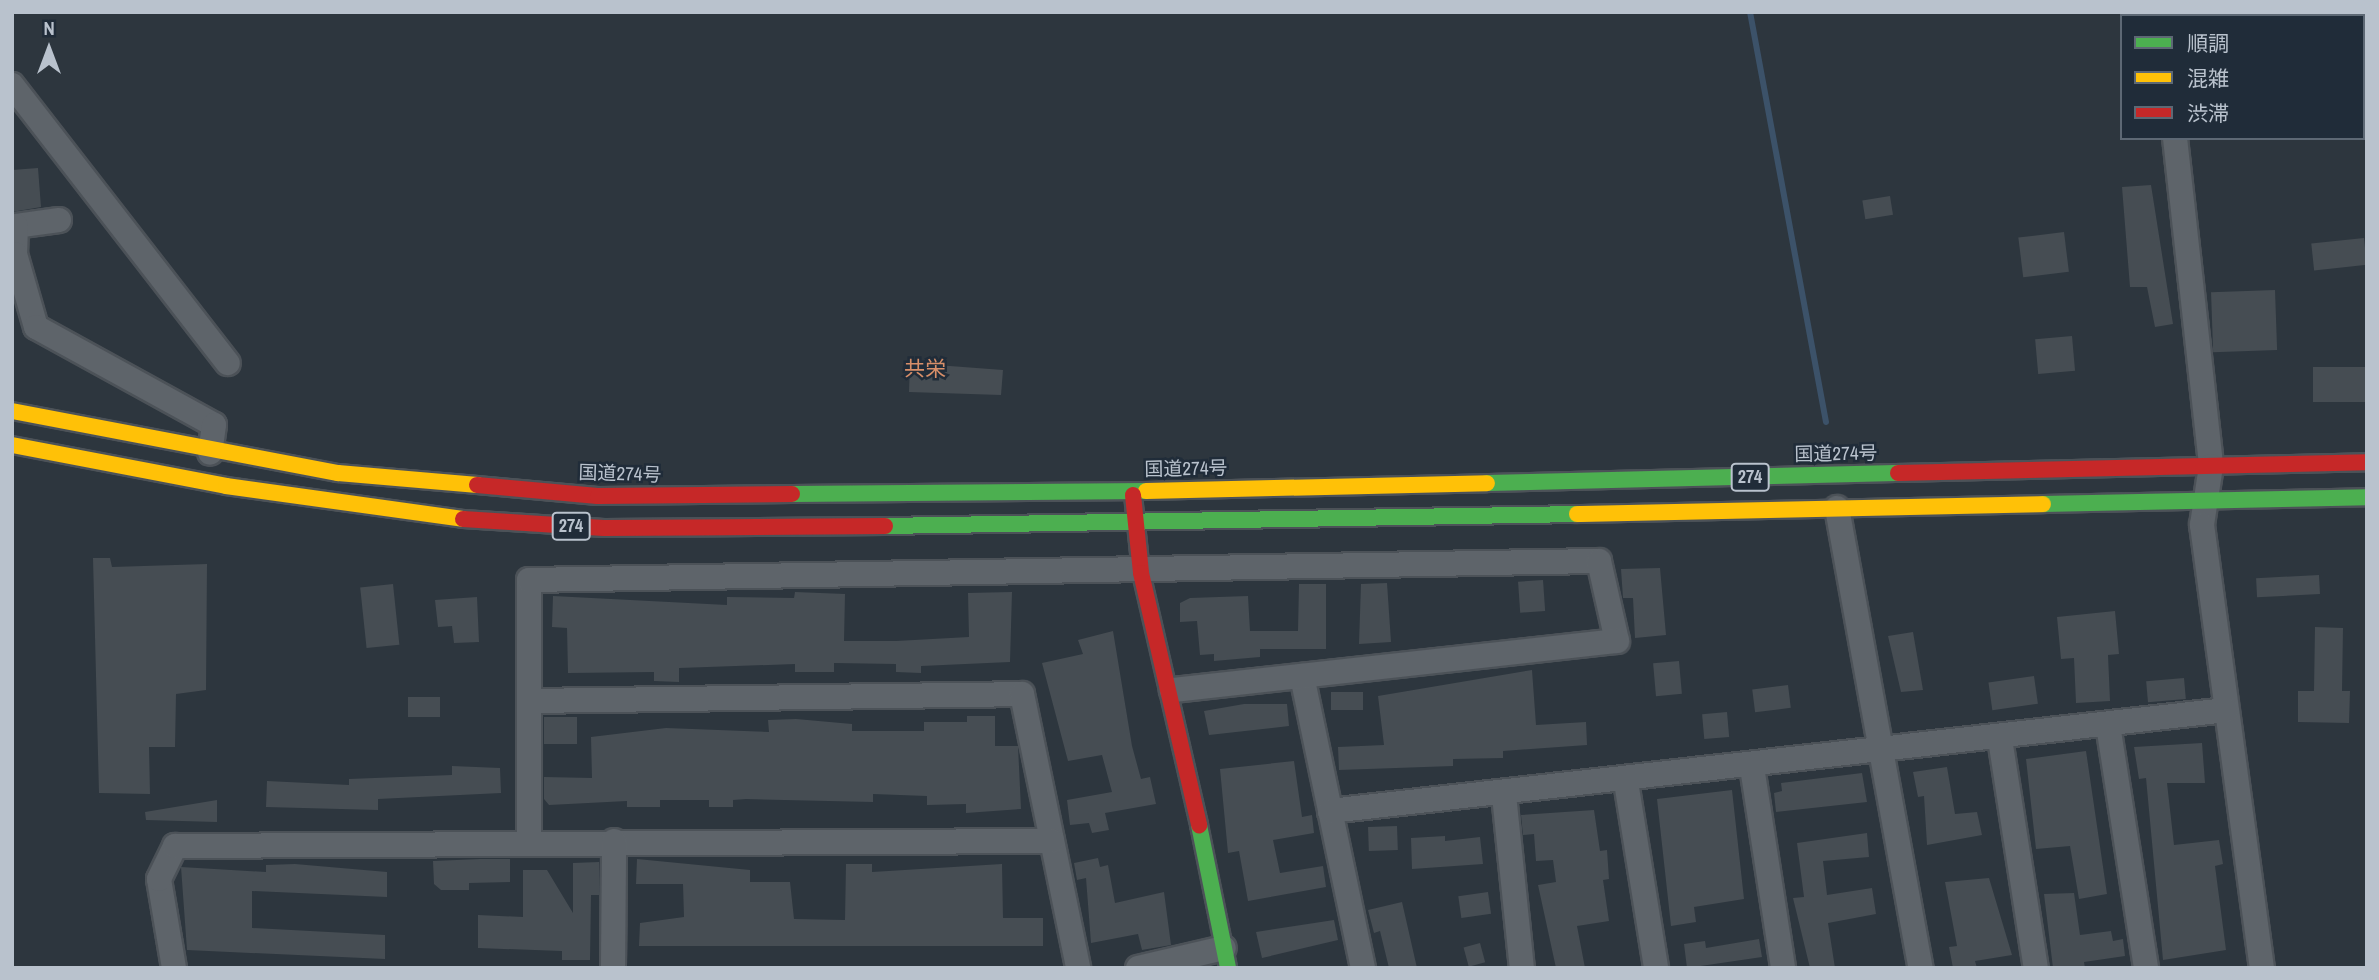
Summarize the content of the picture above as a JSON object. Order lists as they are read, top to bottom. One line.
{"streets":{"main road":["国道274号","274"]},"districts":["共栄"],"legend":["順調","混雑","渋滞"],"north":"top"}
